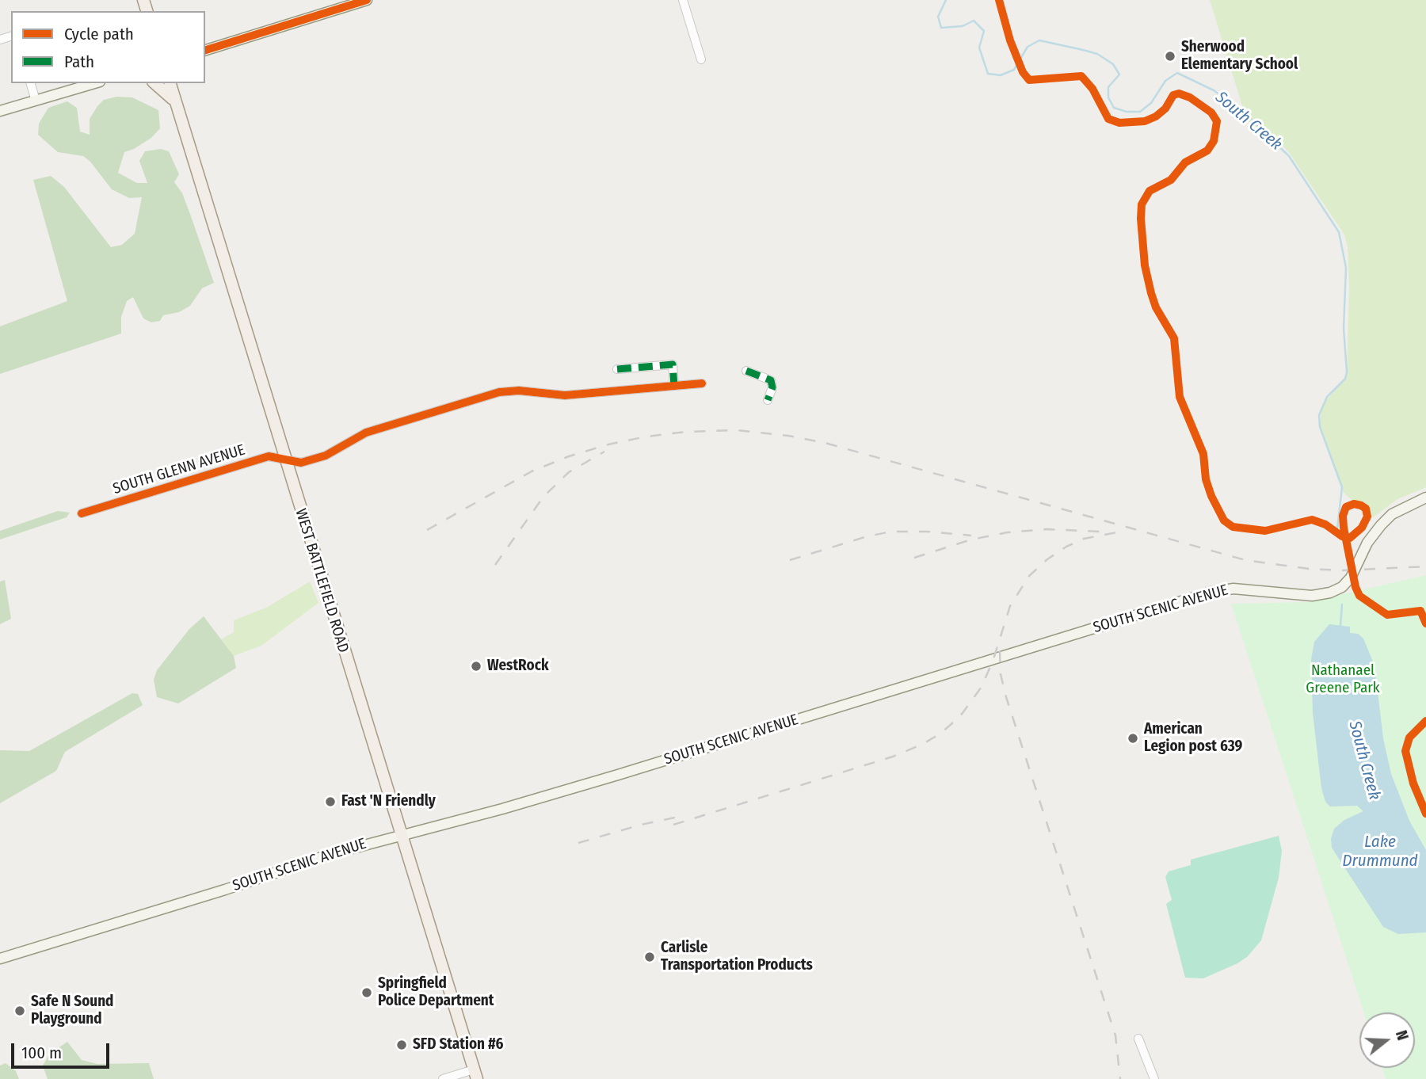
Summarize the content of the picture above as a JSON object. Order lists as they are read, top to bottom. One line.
{"streets":{"main road":["WEST BATTLEFIELD ROAD","SOUTH SCENIC AVENUE"],"street":["SOUTH GLENN AVENUE"]},"crossings":[["SOUTH GLENN AVENUE","WEST BATTLEFIELD ROAD"],["WEST BATTLEFIELD ROAD","SOUTH SCENIC AVENUE"]],"water":["South Creek","Lake Drummund"],"parks":["Nathanael Greene Park"],"places":["Sherwood Elementary School","WestRock","American Legion post 639","Fast 'N Friendly","Carlisle Transportation Products","Springfield Police Department","Safe N Sound Playground","SFD Station #6"],"legend":["Cycle path","Path"],"scale_bar":"100 m","north":"right"}
